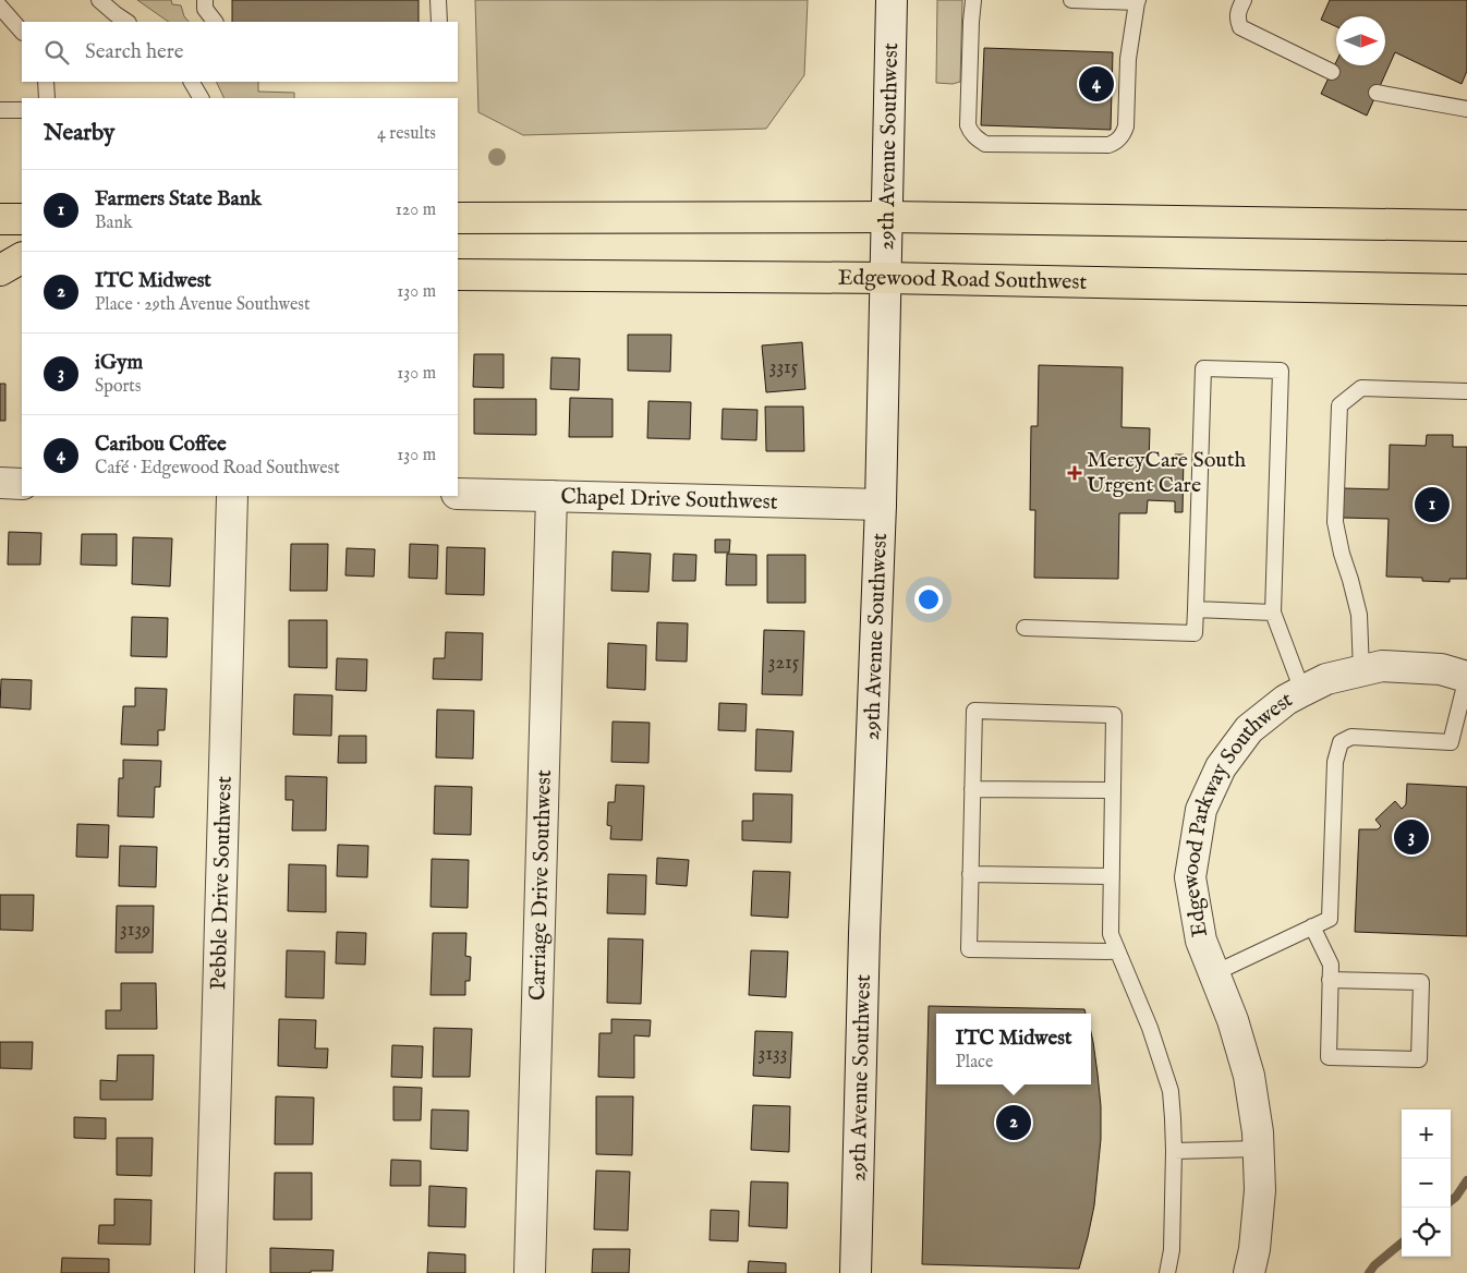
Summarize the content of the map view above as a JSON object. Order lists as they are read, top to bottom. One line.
{"streets":{"main road":["Edgewood Road Southwest"],"street":["29th Avenue Southwest","Chapel Drive Southwest","Edgewood Parkway Southwest","Pebble Drive Southwest","Carriage Drive Southwest"]},"crossings":[["29th Avenue Southwest","Edgewood Road Southwest"],["29th Avenue Southwest","Chapel Drive Southwest"],["Chapel Drive Southwest","Carriage Drive Southwest"]],"places":{"health":["MercyCare South Urgent Care"]},"house_numbers":["3315","3215","3139","3133"],"north":"right","page":{"search":"Search here","pins":["4","1","3","2"],"heading":["Nearby","4 results"],"list":[{"mark":"1","name":"Farmers State Bank","note":"Bank","value":"120 m"},{"mark":"2","name":"ITC Midwest","note":"Place · 29th Avenue Southwest","value":"130 m"},{"mark":"3","name":"iGym","note":"Sports","value":"130 m"},{"mark":"4","name":"Caribou Coffee","note":"Café · Edgewood Road Southwest","value":"130 m"}],"popup":["ITC Midwest","Place"],"map_buttons":["+","−"]}}
